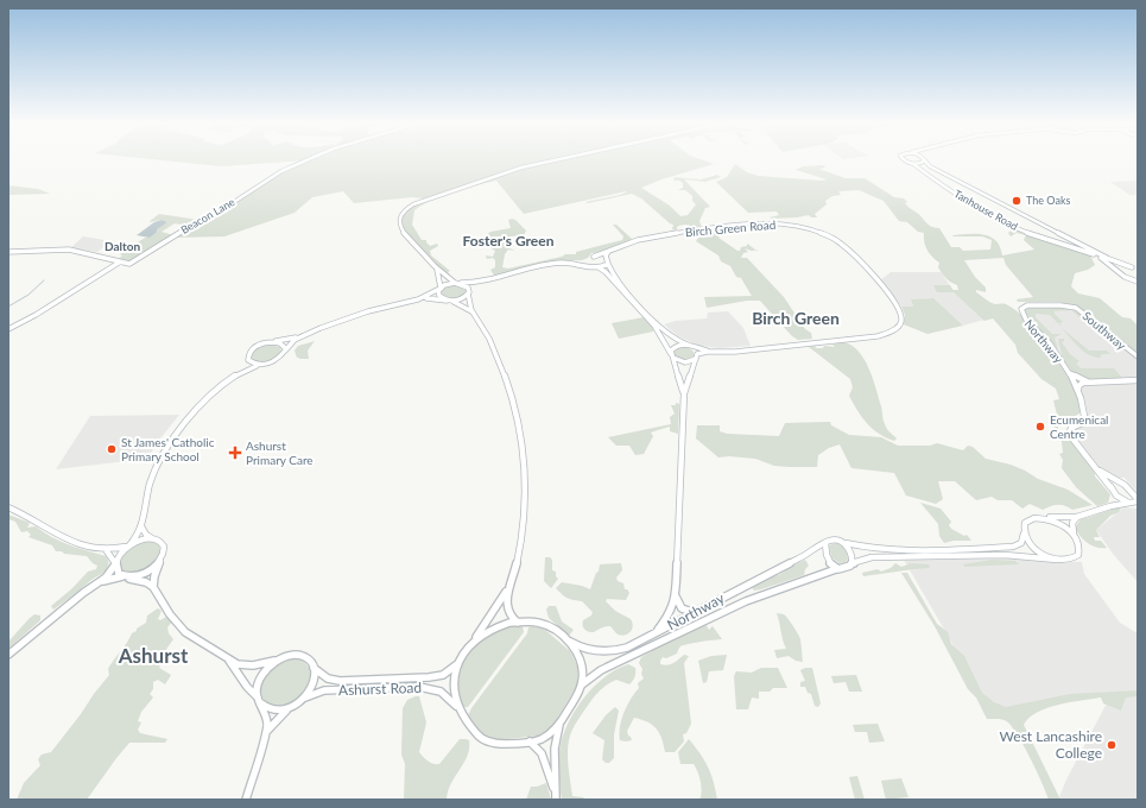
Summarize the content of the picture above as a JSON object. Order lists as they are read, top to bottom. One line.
{"streets":{"street":["Tanhouse Road","Beacon Lane","Birch Green Road","Southway","Northway","Ashurst Road"]},"crossings":[["Southway","Northway"],["Northway","Ashurst Road"]],"districts":["Foster's Green","Dalton","Birch Green","Ashurst"],"places":{"other":["The Oaks","Ecumenical Centre","St James' Catholic Primary School","West Lancashire College"],"health":["Ashurst Primary Care"]}}
